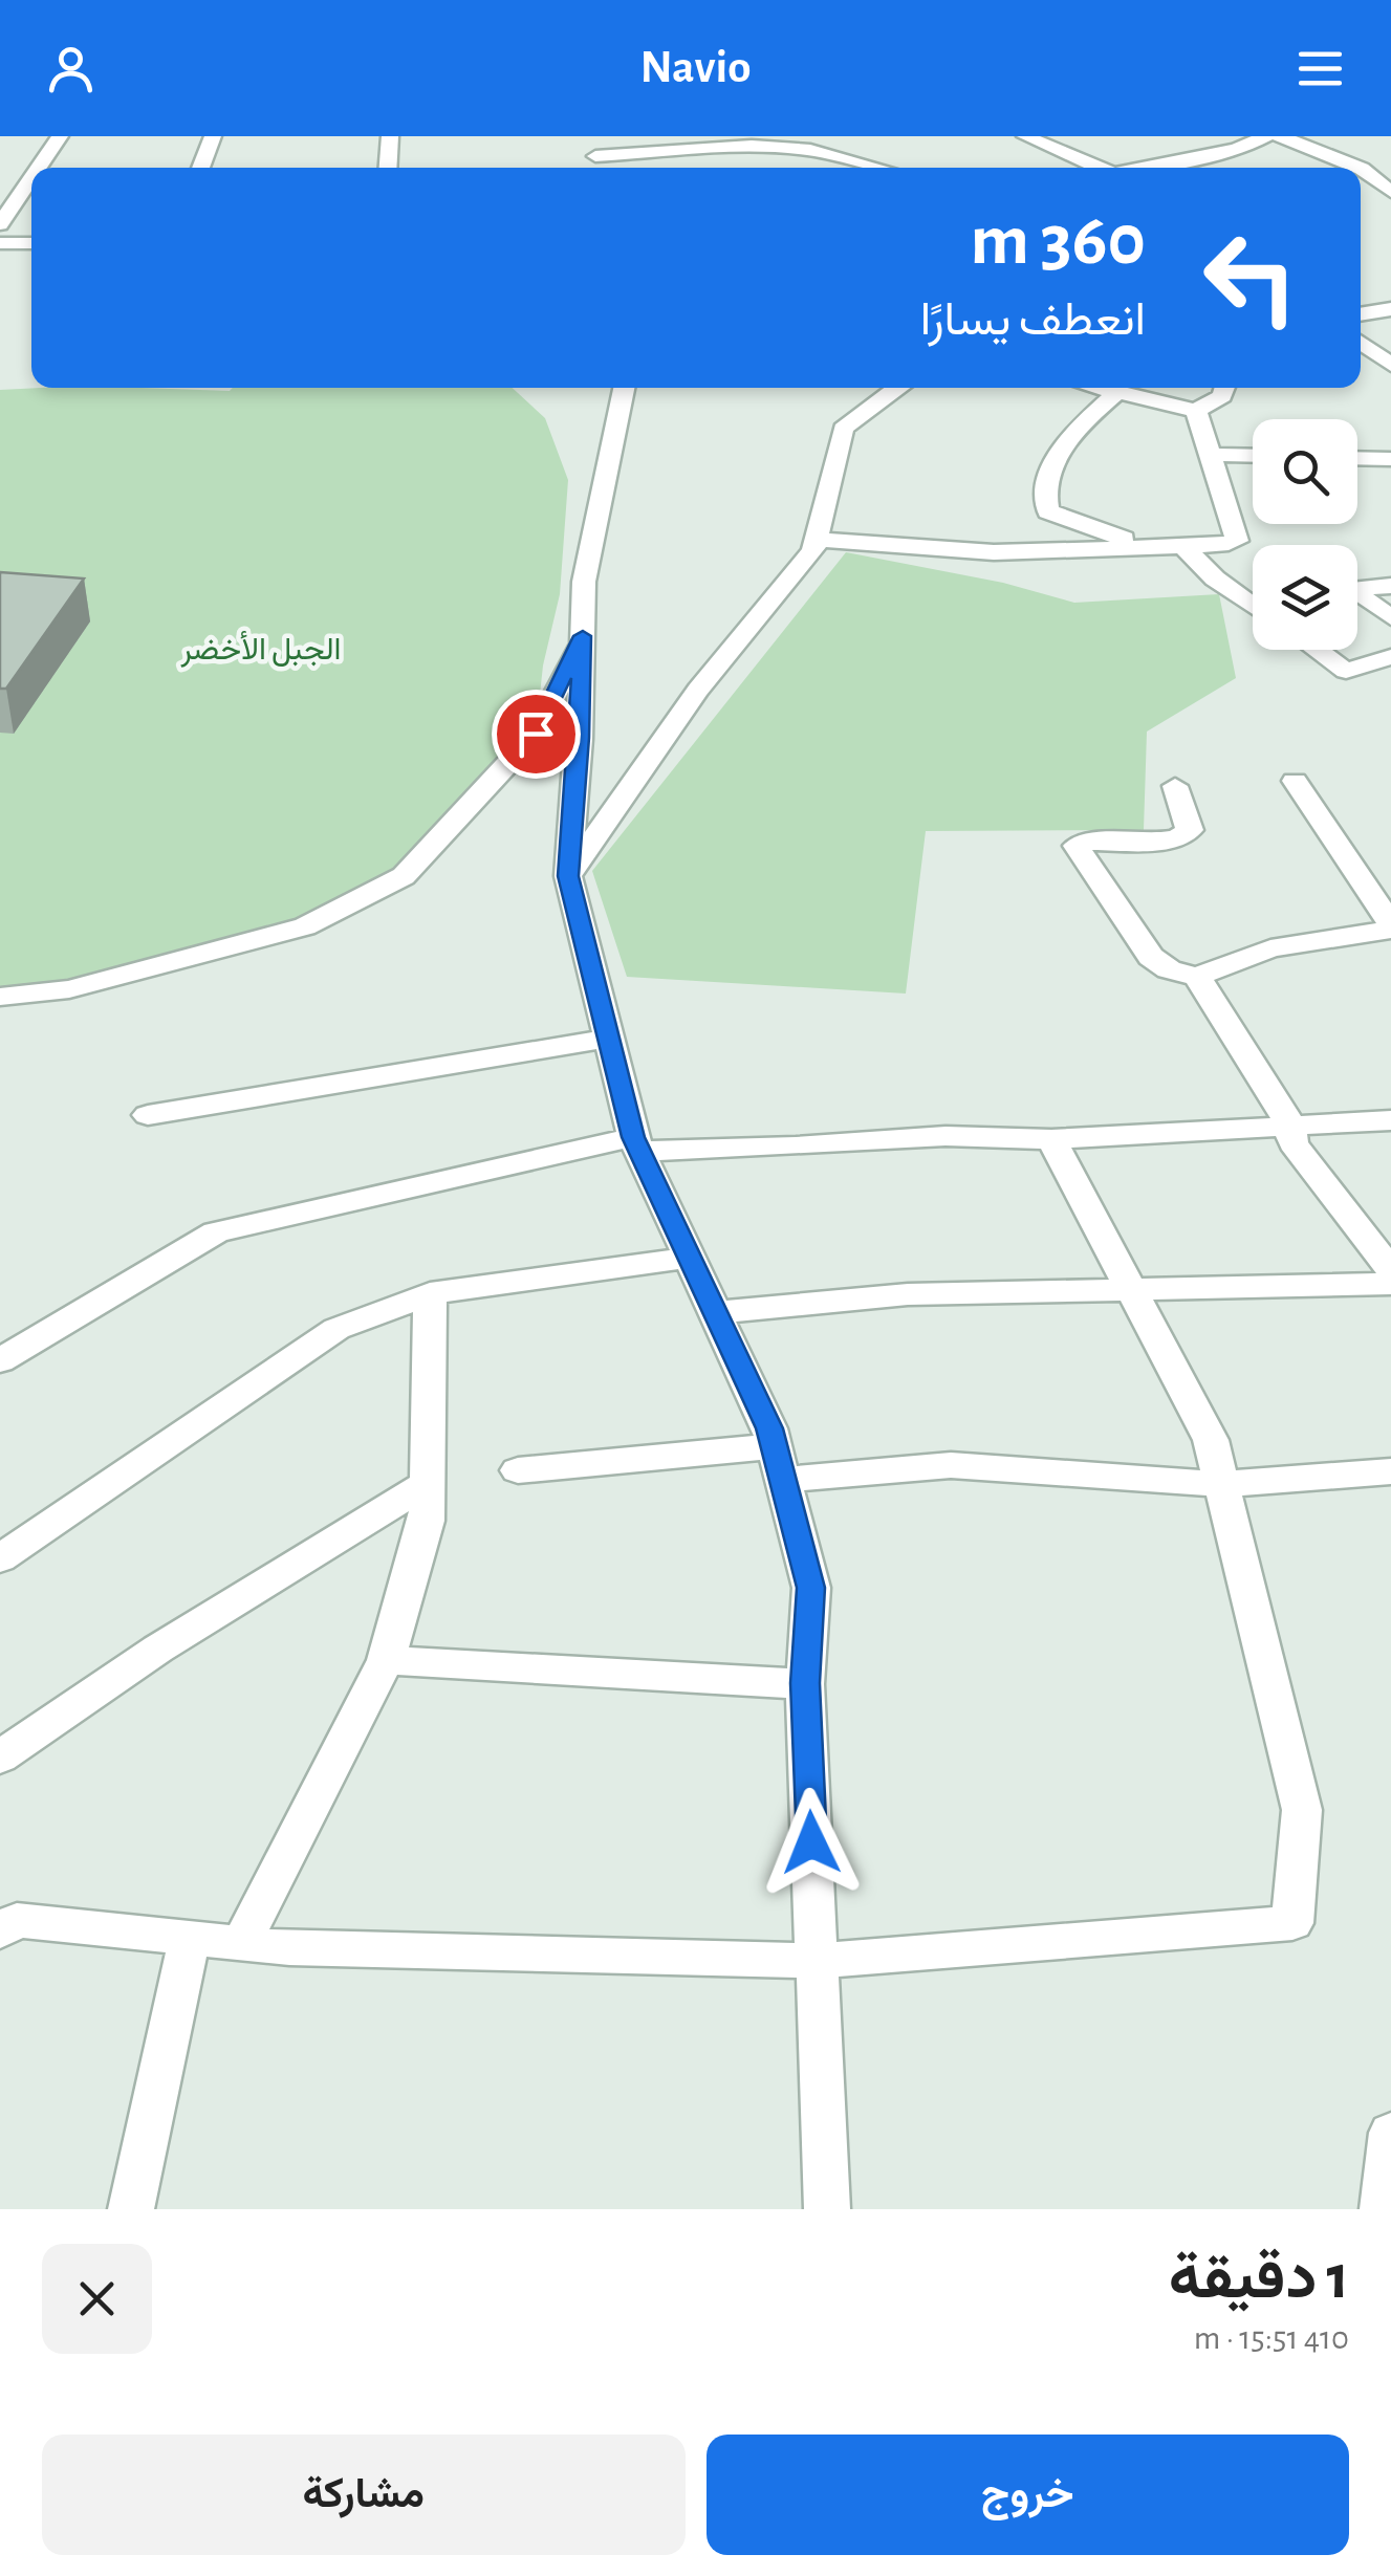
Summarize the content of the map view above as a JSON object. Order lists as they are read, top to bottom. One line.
{"parks":["الجبل الأخضر"],"page":{"header":"Navio","turn":["360 m","انعطف يسارًا"],"heading":["1 دقيقة","410 m · 15:51"],"buttons":["خروج","مشاركة"]}}
